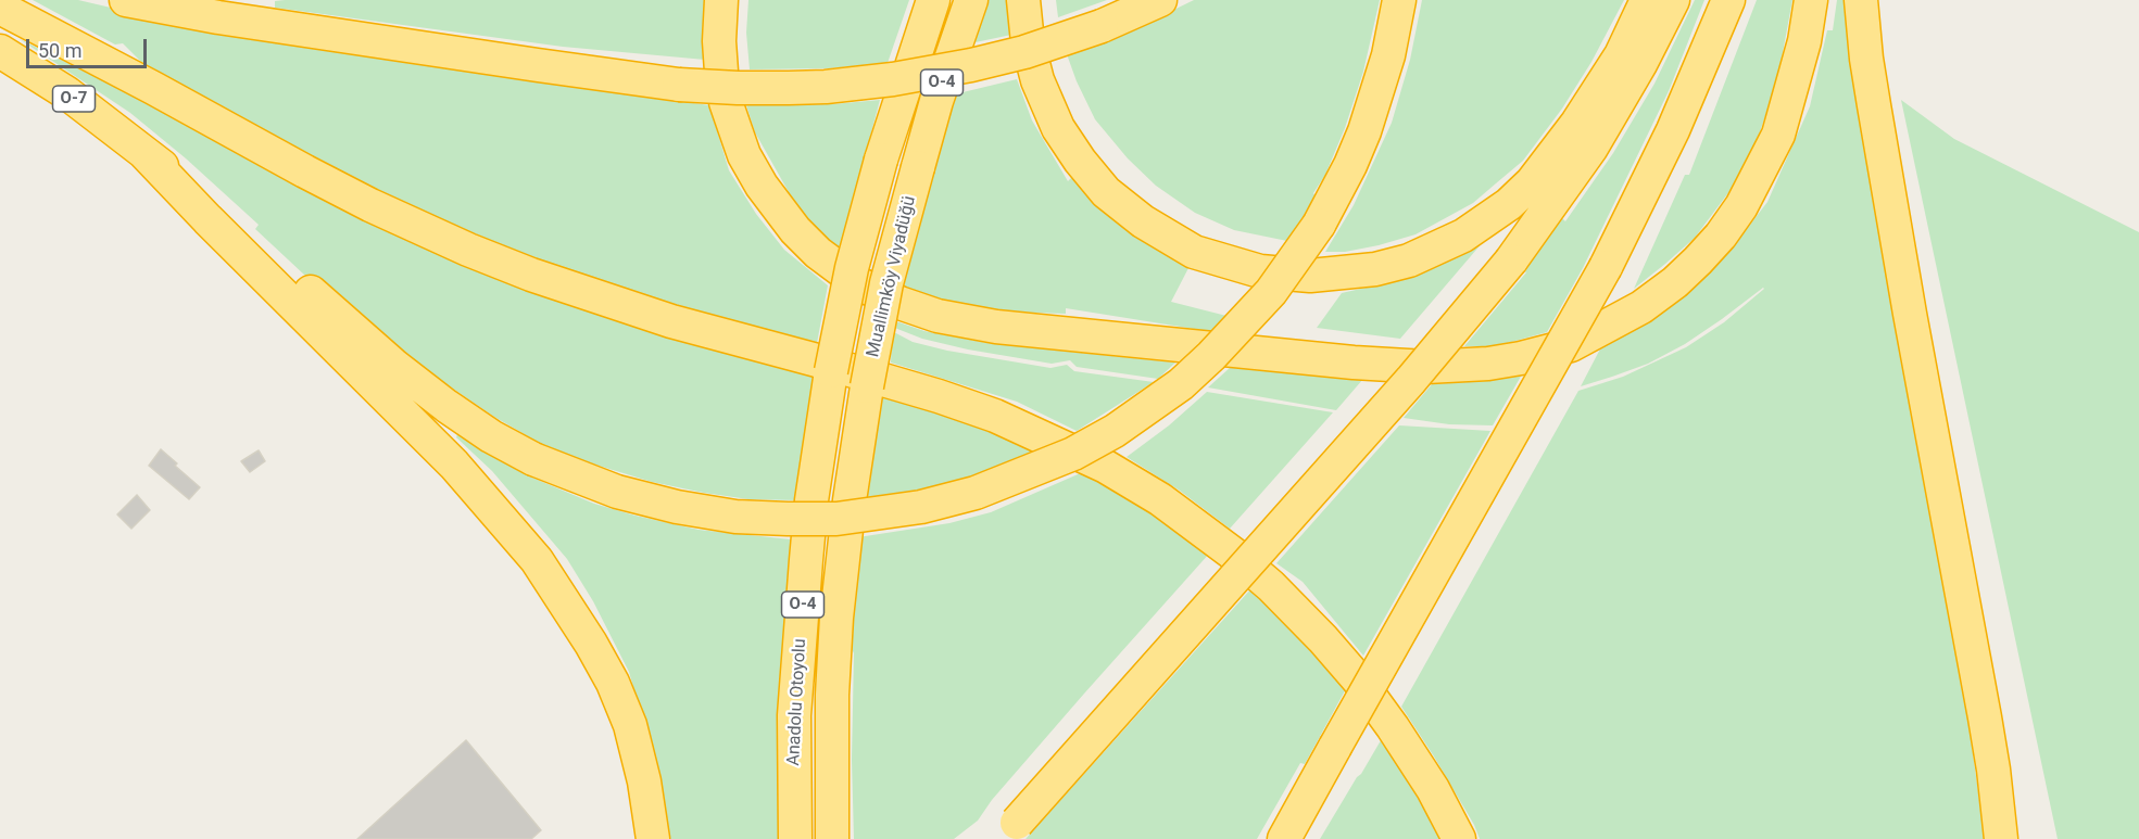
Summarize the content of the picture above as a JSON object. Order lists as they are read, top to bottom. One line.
{"streets":{"highway":["O-4","O-7","Muallimköy Viyadüğü","Anadolu Otoyolu"]},"crossings":[["Muallimköy Viyadüğü","Anadolu Otoyolu"]],"scale_bar":"50 m"}
